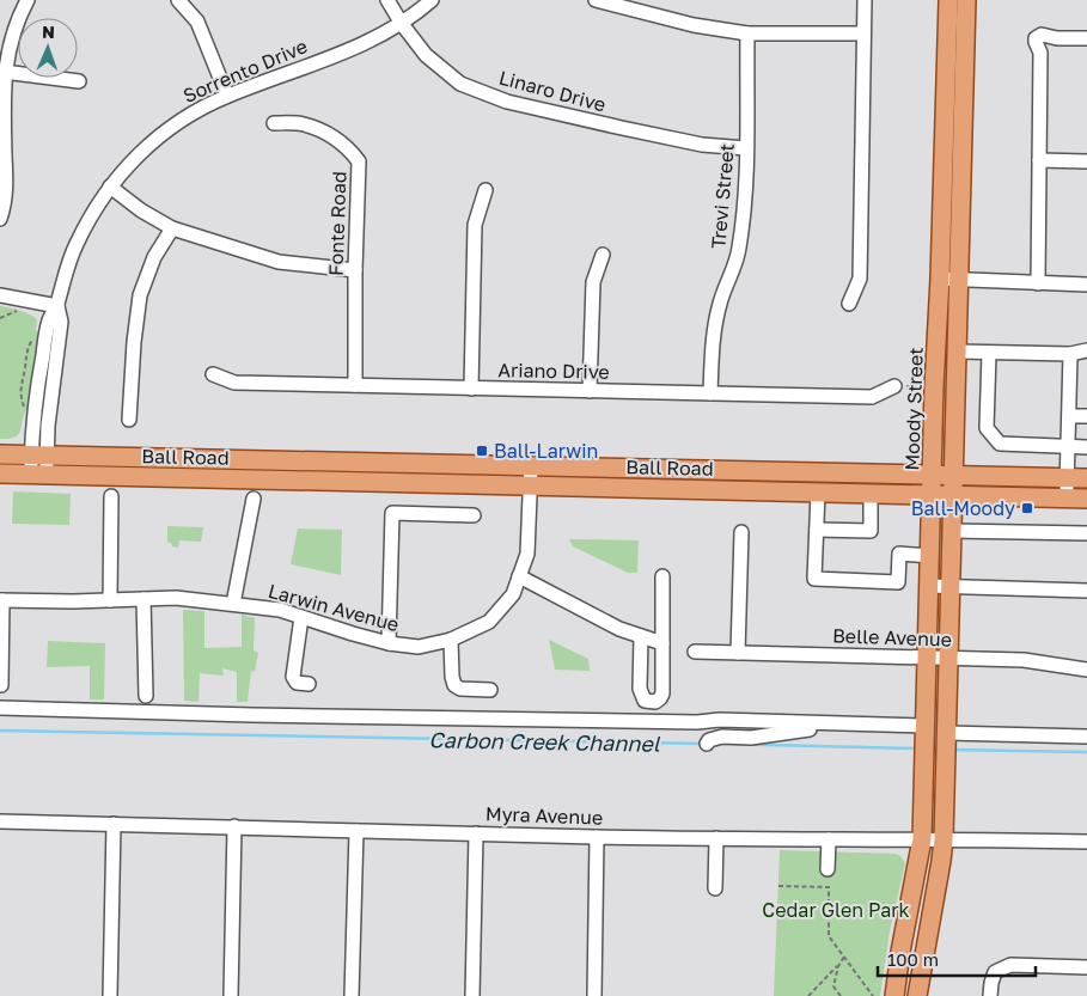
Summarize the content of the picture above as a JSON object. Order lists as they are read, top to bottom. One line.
{"streets":{"main road":["Moody Street","Ball Road"],"street":["Sorrento Drive","Linaro Drive","Trevi Street","Fonte Road","Ariano Drive","Larwin Avenue","Belle Avenue","Myra Avenue"]},"crossings":[["Sorrento Drive","Linaro Drive"],["Sorrento Drive","Ball Road"],["Linaro Drive","Trevi Street"],["Trevi Street","Ariano Drive"],["Fonte Road","Ariano Drive"],["Moody Street","Ball Road"],["Moody Street","Belle Avenue"],["Moody Street","Myra Avenue"],["Ball Road","Larwin Avenue"]],"water":["Carbon Creek Channel"],"parks":["Cedar Glen Park"],"places":{"transit":["Ball-Larwin","Ball-Moody"]},"scale_bar":"100 m","north":"top"}
